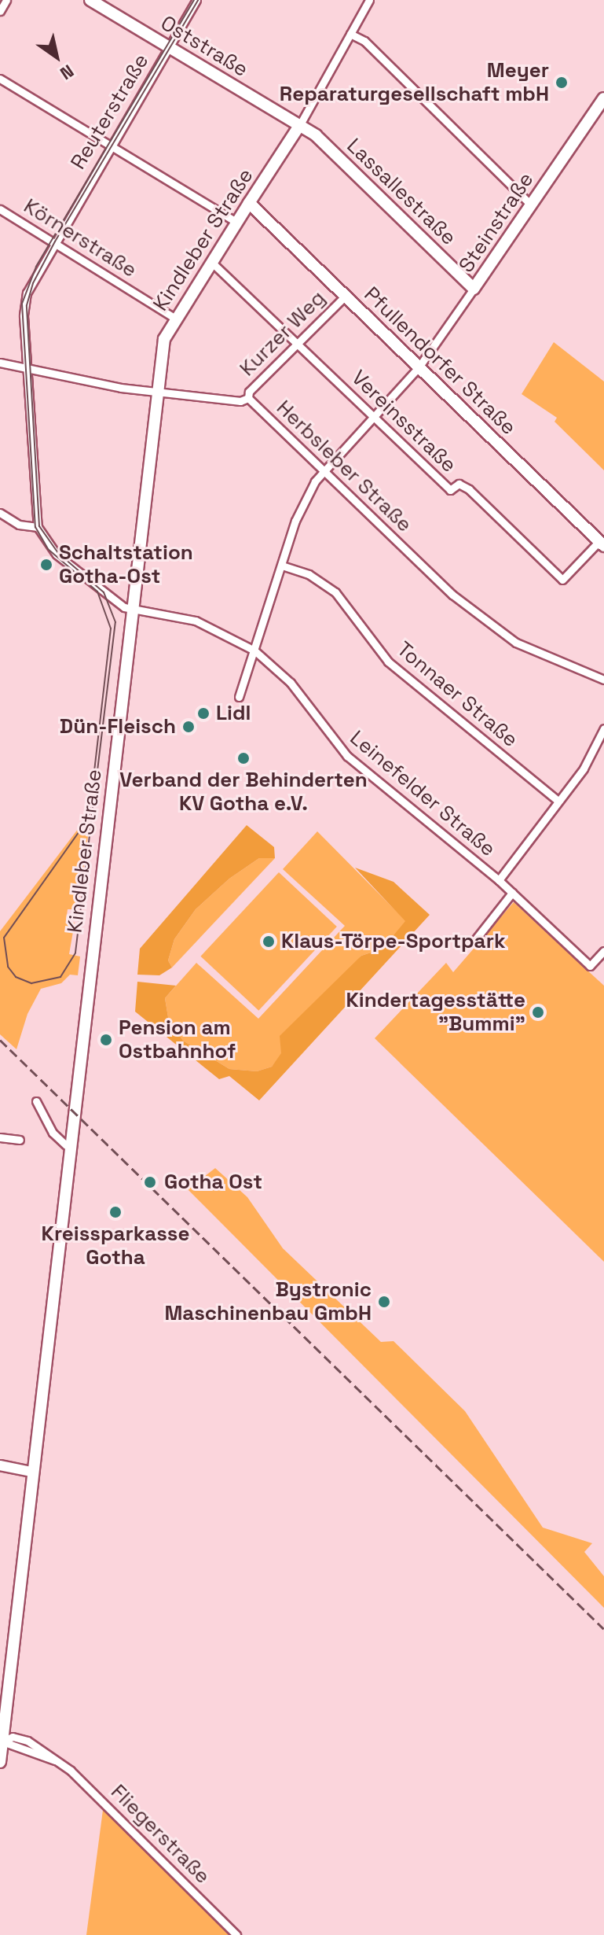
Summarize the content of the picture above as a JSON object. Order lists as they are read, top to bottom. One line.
{"streets":{"main road":["Oststraße","Lassallestraße","Steinstraße","Kindleber Straße","Pfullendorfer Straße"],"street":["Reuterstraße","Körnerstraße","Kurzer Weg","Vereinsstraße","Herbsleber Straße","Tonnaer Straße","Leinefelder Straße","Fliegerstraße"]},"crossings":[["Oststraße","Reuterstraße"],["Oststraße","Lassallestraße"],["Oststraße","Kindleber Straße"],["Reuterstraße","Körnerstraße"],["Reuterstraße","Herbsleber Straße"],["Lassallestraße","Steinstraße"],["Lassallestraße","Kindleber Straße"],["Steinstraße","Pfullendorfer Straße"],["Steinstraße","Vereinsstraße"],["Steinstraße","Herbsleber Straße"],["Steinstraße","Tonnaer Straße"],["Steinstraße","Leinefelder Straße"],["Körnerstraße","Kindleber Straße"],["Kindleber Straße","Pfullendorfer Straße"],["Kindleber Straße","Vereinsstraße"],["Kindleber Straße","Herbsleber Straße"],["Kindleber Straße","Leinefelder Straße"],["Kindleber Straße","Fliegerstraße"],["Kurzer Weg","Pfullendorfer Straße"],["Kurzer Weg","Vereinsstraße"],["Kurzer Weg","Herbsleber Straße"],["Pfullendorfer Straße","Vereinsstraße"]],"places":["Meyer Reparaturgesellschaft mbH","Schaltstation Gotha-Ost","Lidl","Dün-Fleisch","Verband der Behinderten KV Gotha e.V.","Klaus-Törpe-Sportpark","Kindertagesstätte \"Bummi\"","Pension am Ostbahnhof","Gotha Ost","Kreissparkasse Gotha","Bystronic Maschinenbau GmbH"],"north":"bottom right"}
